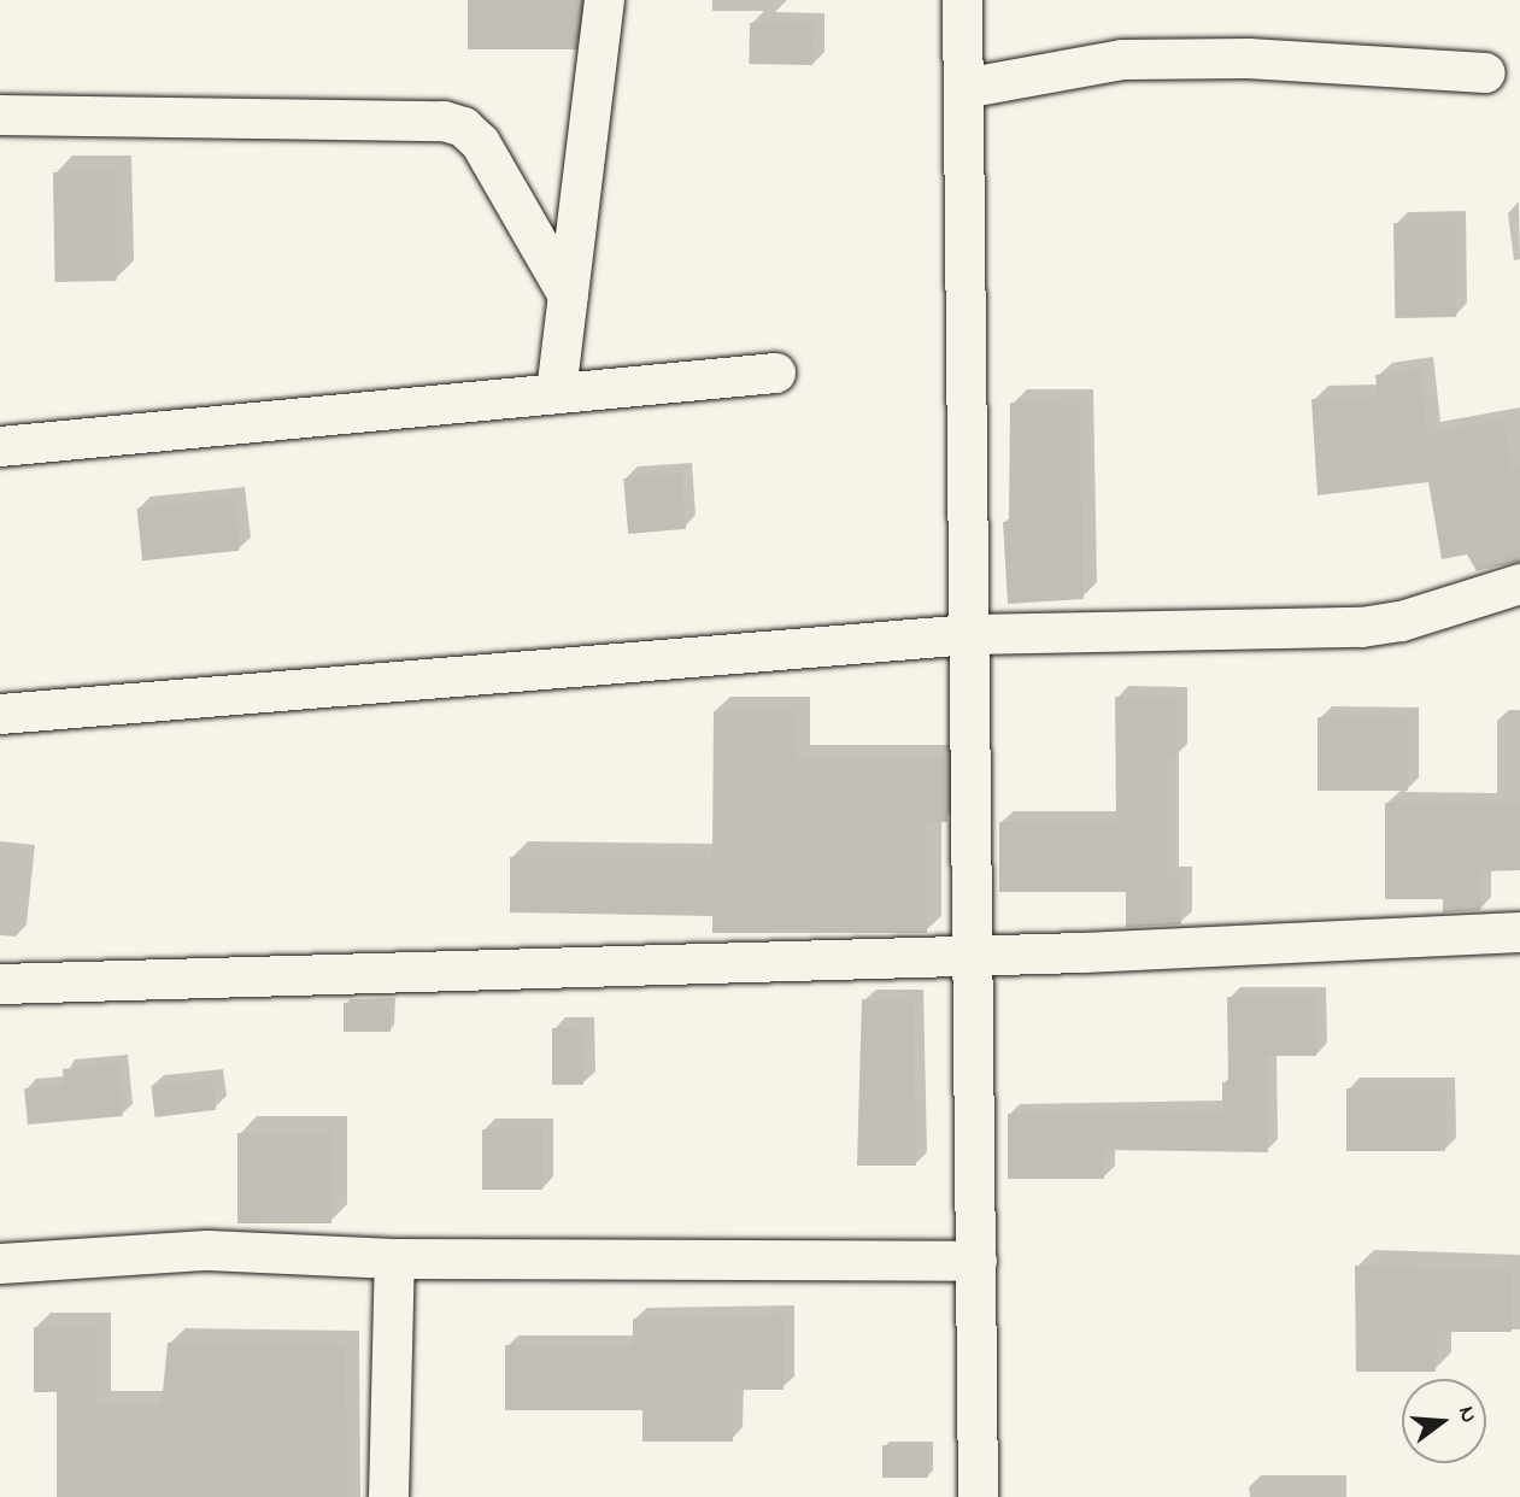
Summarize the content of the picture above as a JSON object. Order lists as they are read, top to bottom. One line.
{"north":"right"}
